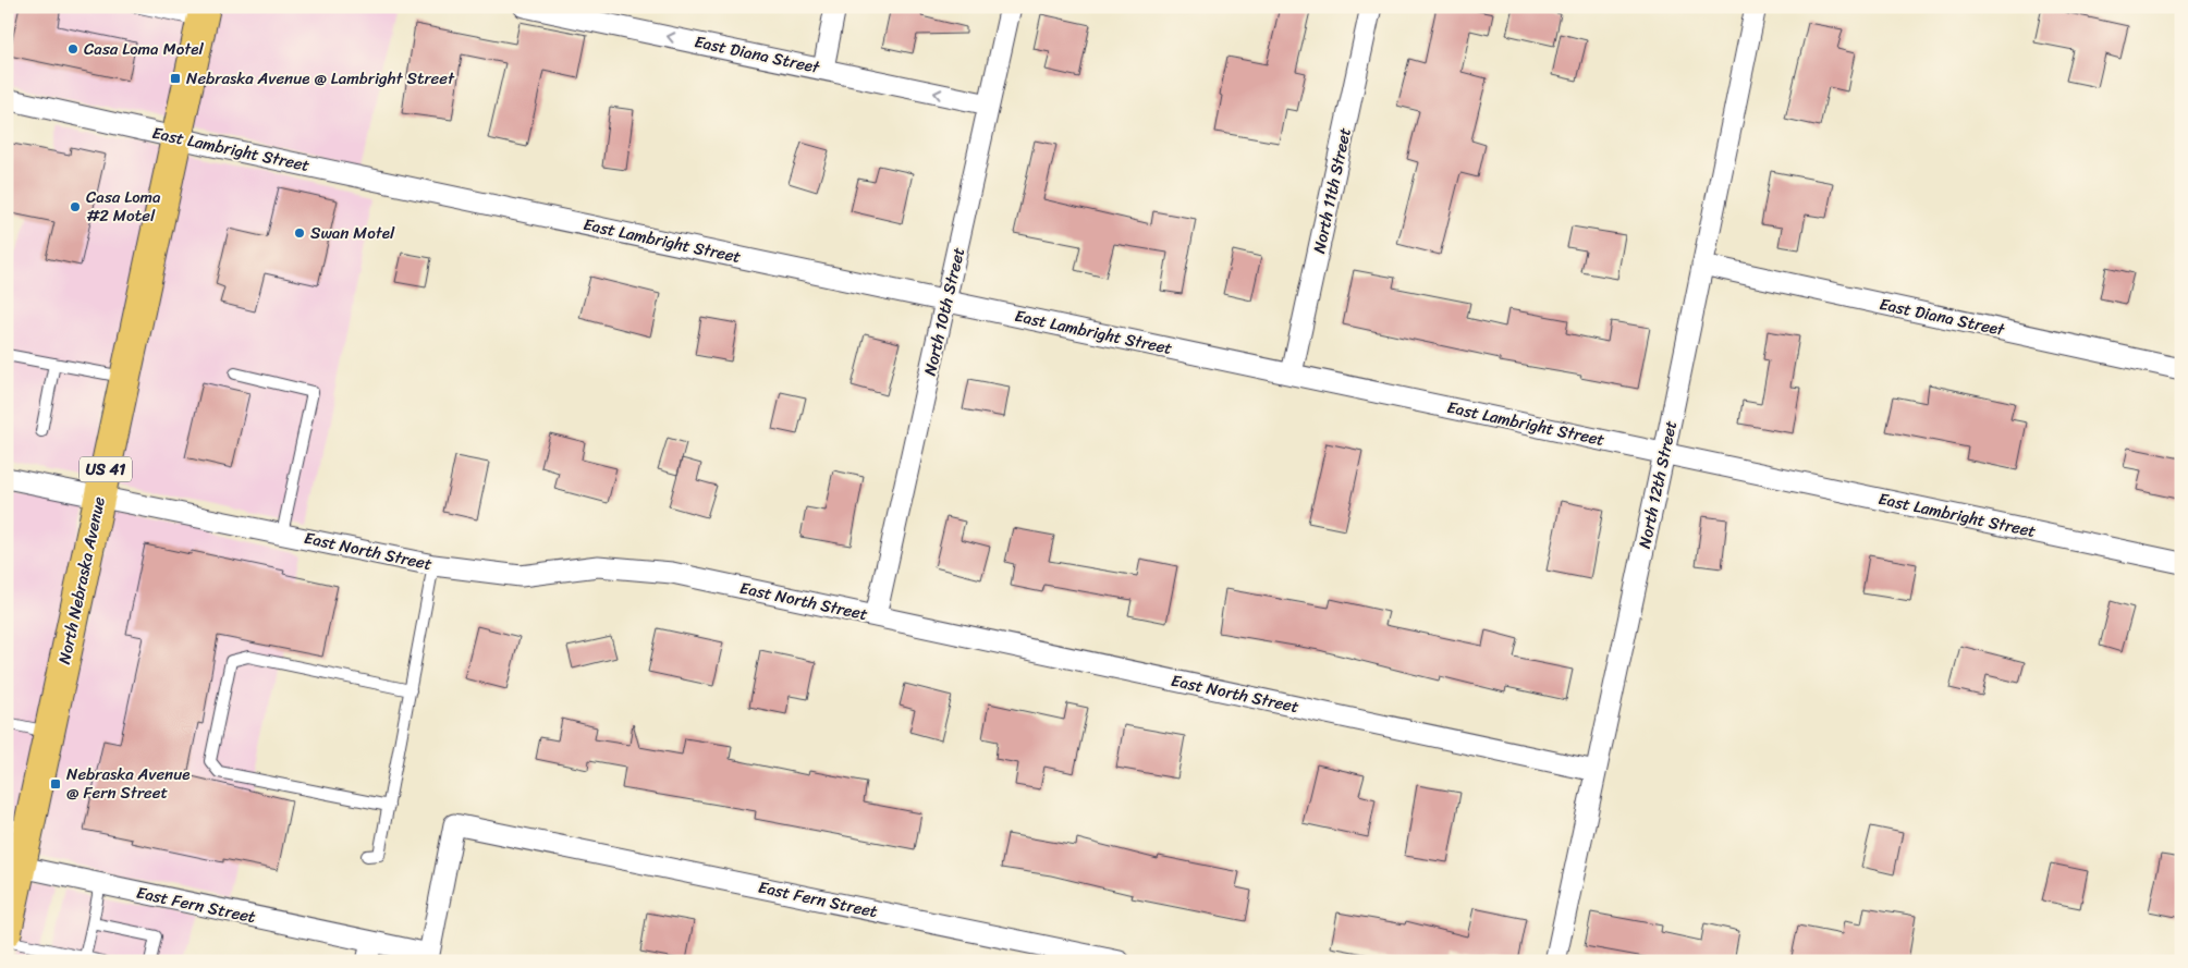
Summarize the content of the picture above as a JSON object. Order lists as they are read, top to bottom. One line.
{"streets":{"main road":["US 41","North Nebraska Avenue"],"street":["East Diana Street","East Lambright Street","North 11th Street","North 10th Street","North 12th Street","East North Street","East Fern Street"]},"crossings":[["East Diana Street","North 10th Street"],["East Diana Street","North 12th Street"],["East Lambright Street","North 11th Street"],["East Lambright Street","North 10th Street"],["East Lambright Street","North 12th Street"],["East Lambright Street","North Nebraska Avenue"],["North 10th Street","East North Street"],["North 12th Street","East North Street"],["East North Street","North Nebraska Avenue"],["North Nebraska Avenue","East Fern Street"]],"one_way":["East Diana Street"],"places":{"other":["Casa Loma Motel","Casa Loma #2 Motel","Swan Motel"],"transit":["Nebraska Avenue @ Lambright Street","Nebraska Avenue @ Fern Street"]}}
